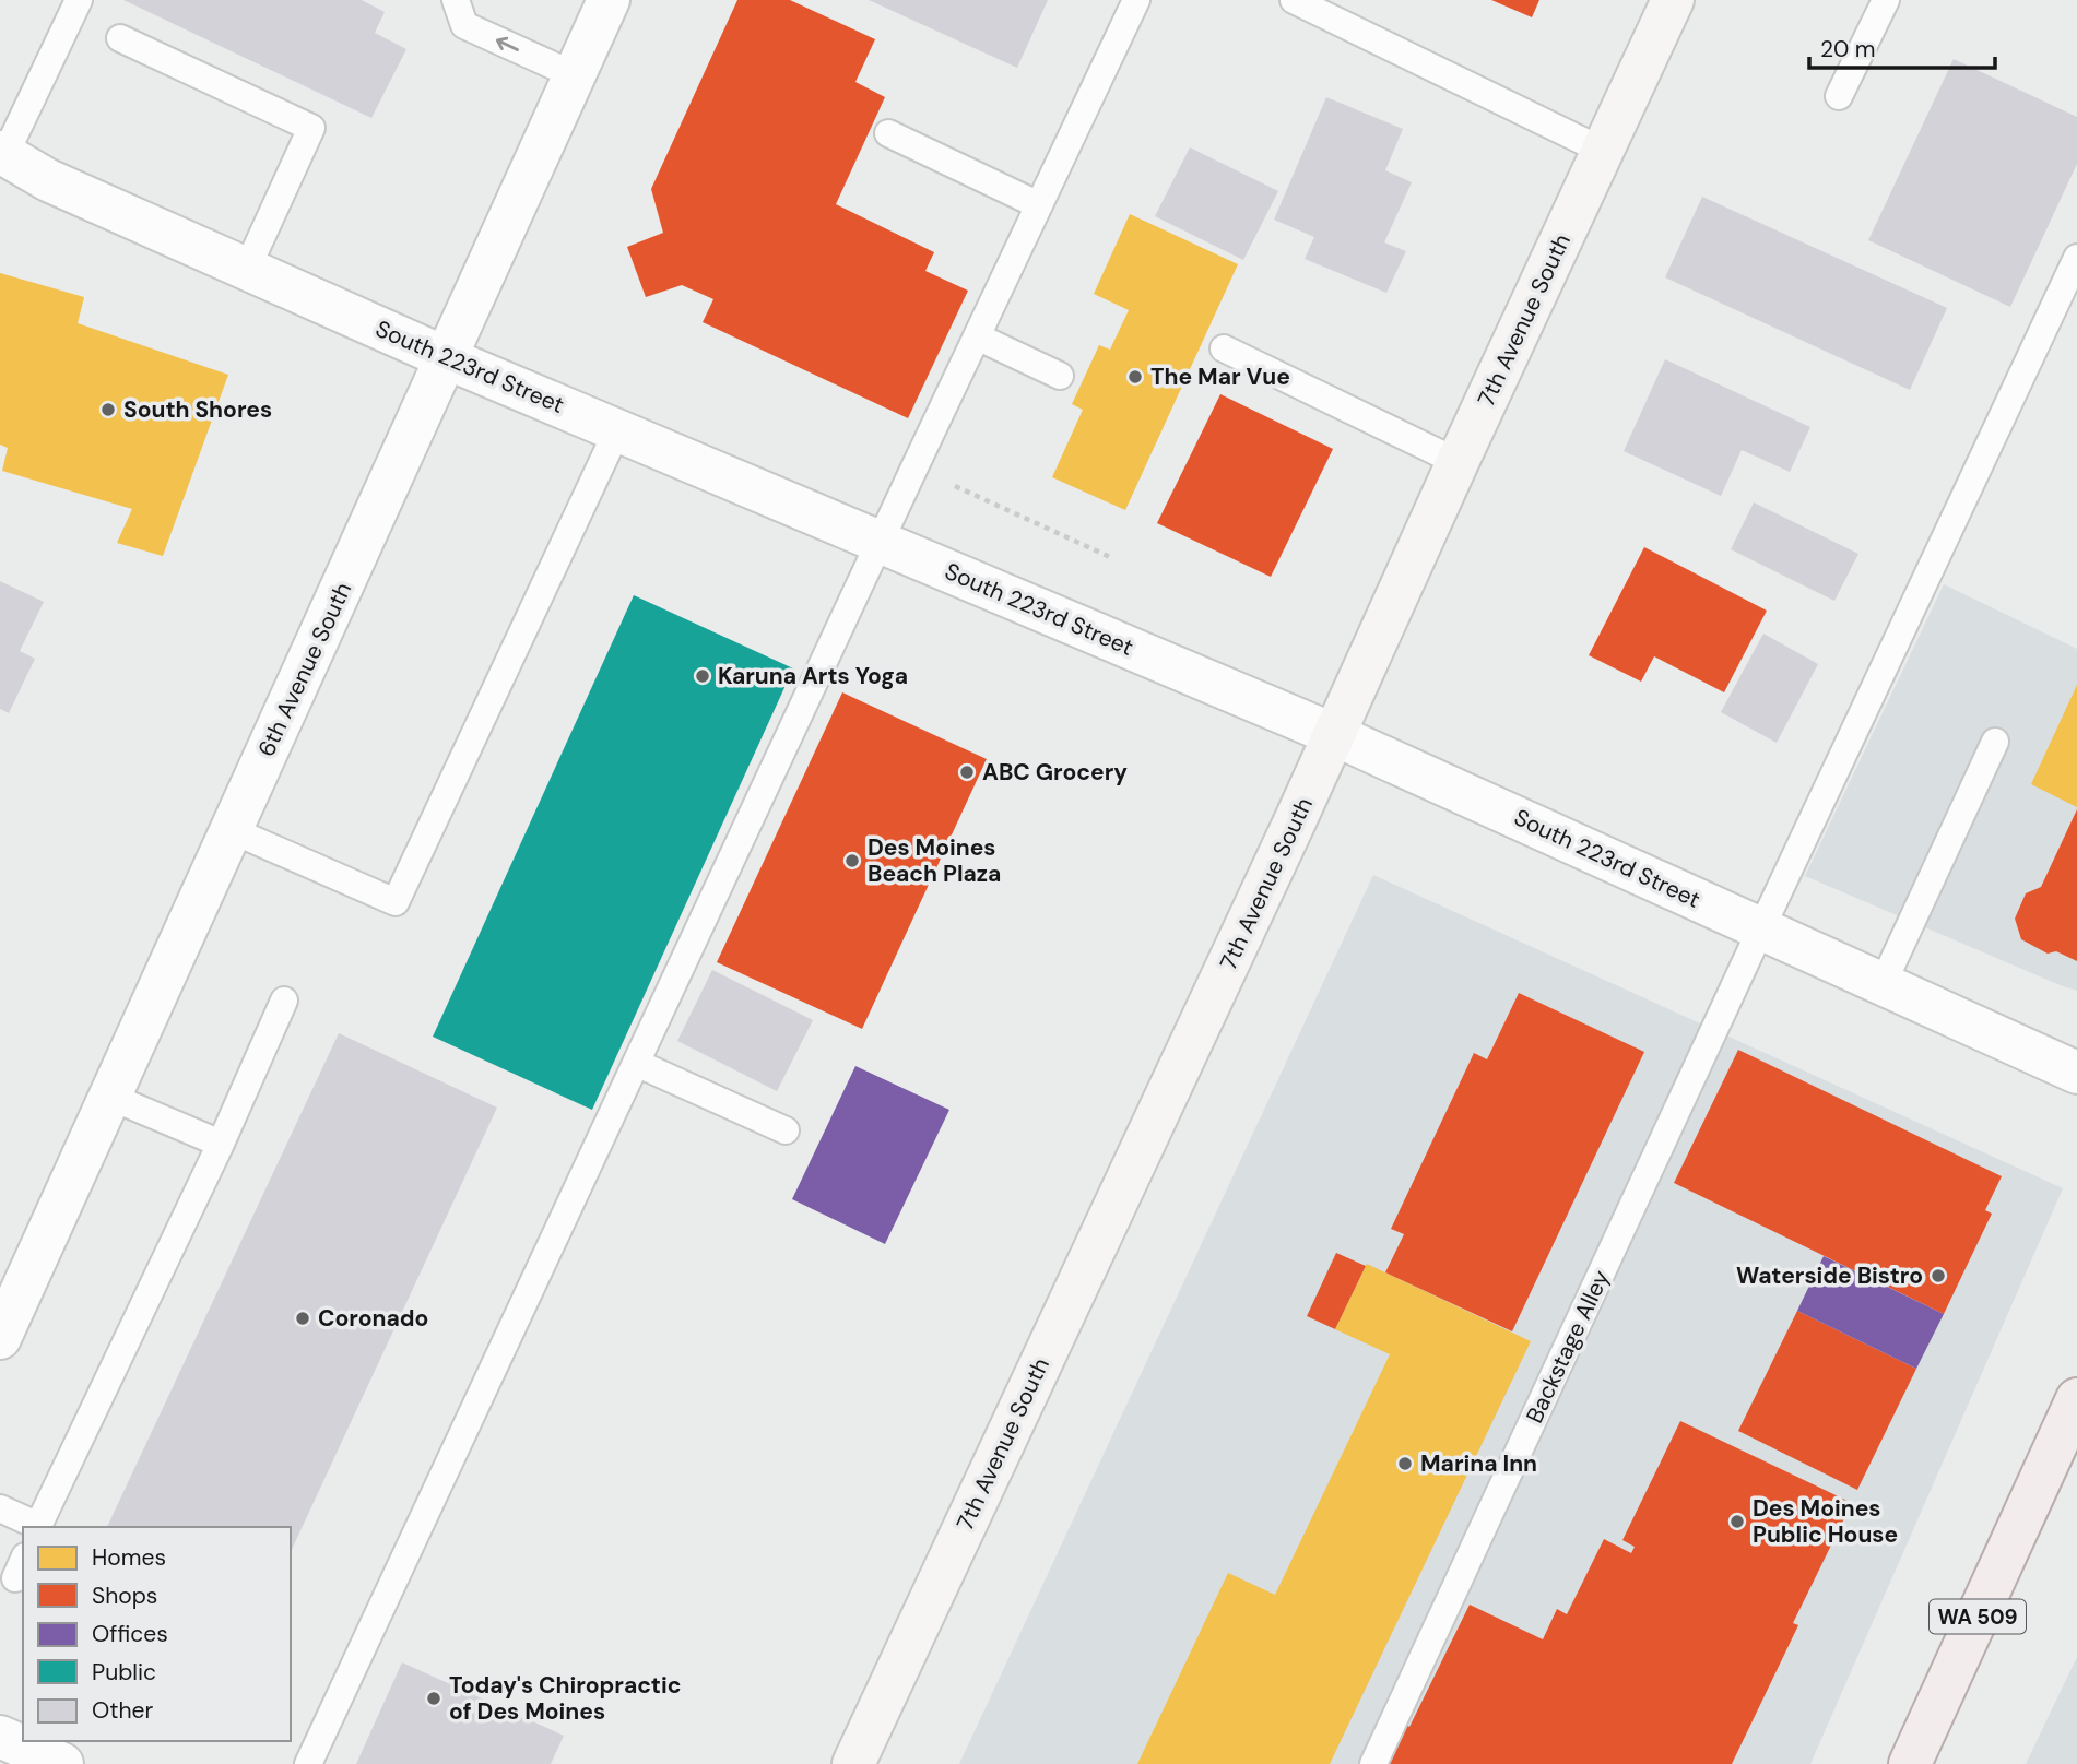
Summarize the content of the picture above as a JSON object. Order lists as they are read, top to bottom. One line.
{"streets":{"main road":["7th Avenue South","WA 509"],"street":["South 223rd Street","6th Avenue South"],"lane":["Backstage Alley"]},"crossings":[["7th Avenue South","South 223rd Street"],["South 223rd Street","6th Avenue South"],["South 223rd Street","Backstage Alley"]],"places":["The Mar Vue","South Shores","Karuna Arts Yoga","ABC Grocery","Des Moines Beach Plaza","Waterside Bistro","Coronado","Marina Inn","Des Moines Public House","Today's Chiropractic of Des Moines"],"legend":["Homes","Shops","Offices","Public","Other"],"scale_bar":"20 m"}
